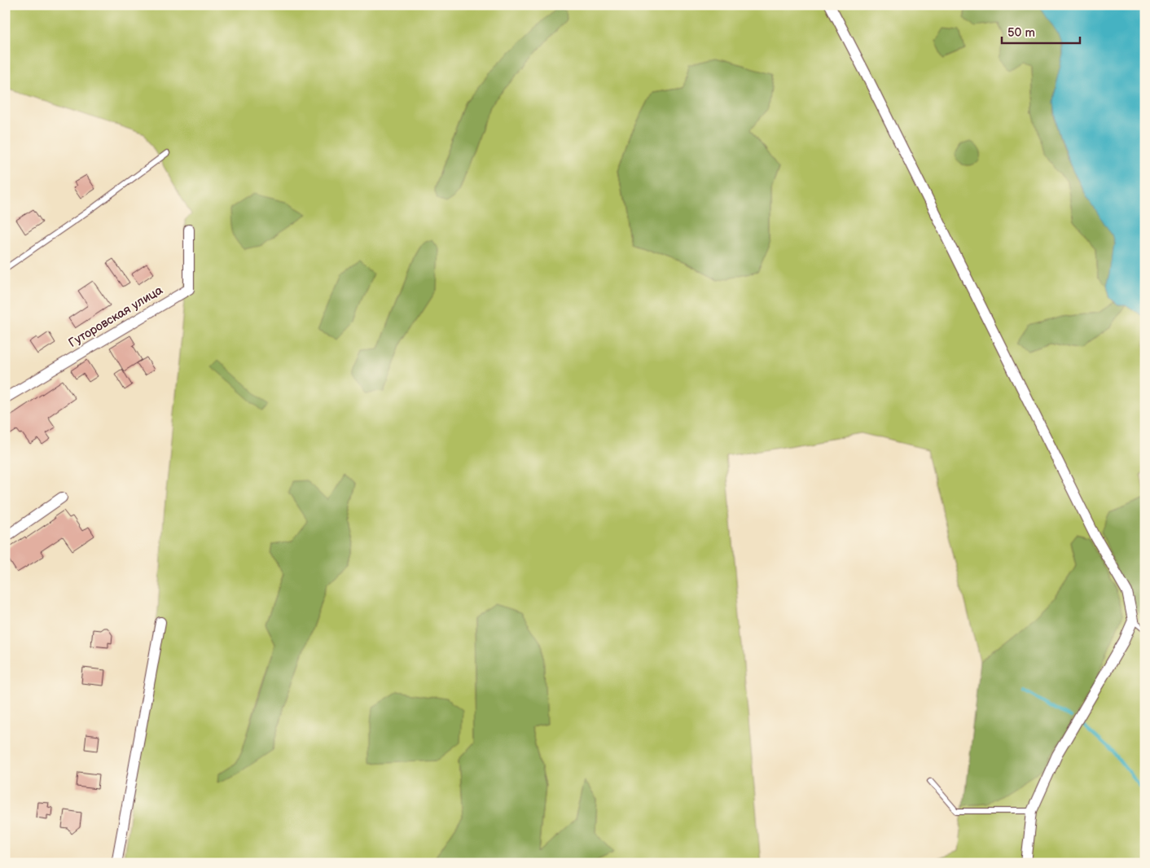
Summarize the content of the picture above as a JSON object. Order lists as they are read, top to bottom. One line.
{"streets":{"street":["Гуторовская улица"]},"scale_bar":"50 m"}
